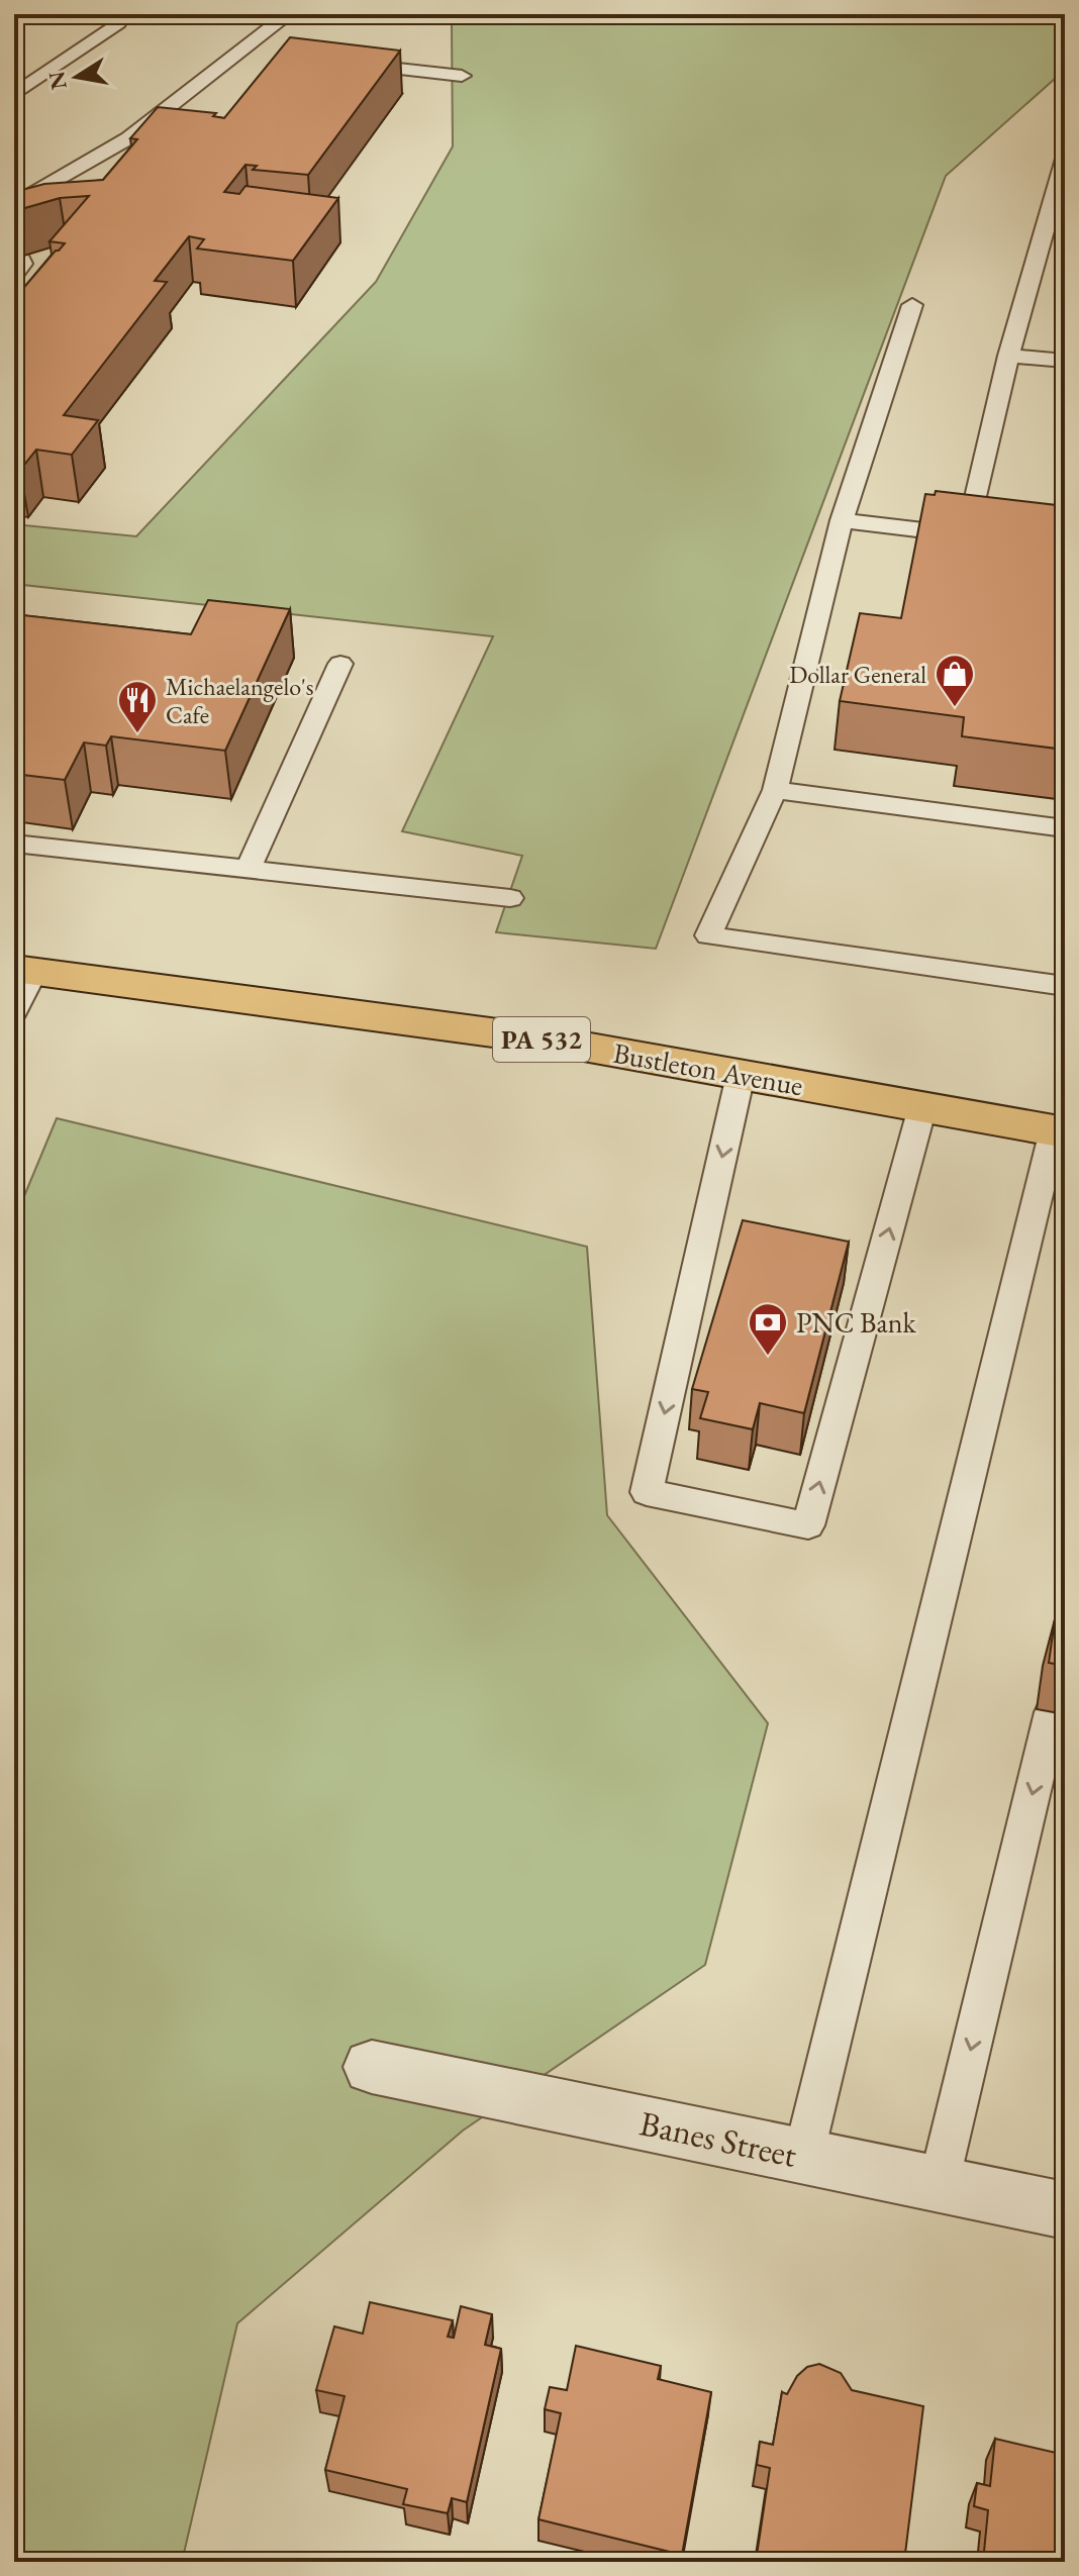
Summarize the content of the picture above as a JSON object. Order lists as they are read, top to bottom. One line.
{"streets":{"main road":["PA 532","Bustleton Avenue"],"street":["Banes Street"]},"places":{"shop":["Dollar General"],"restaurant":["Michaelangelo's Cafe"],"bank":["PNC Bank"]},"north":"left"}
